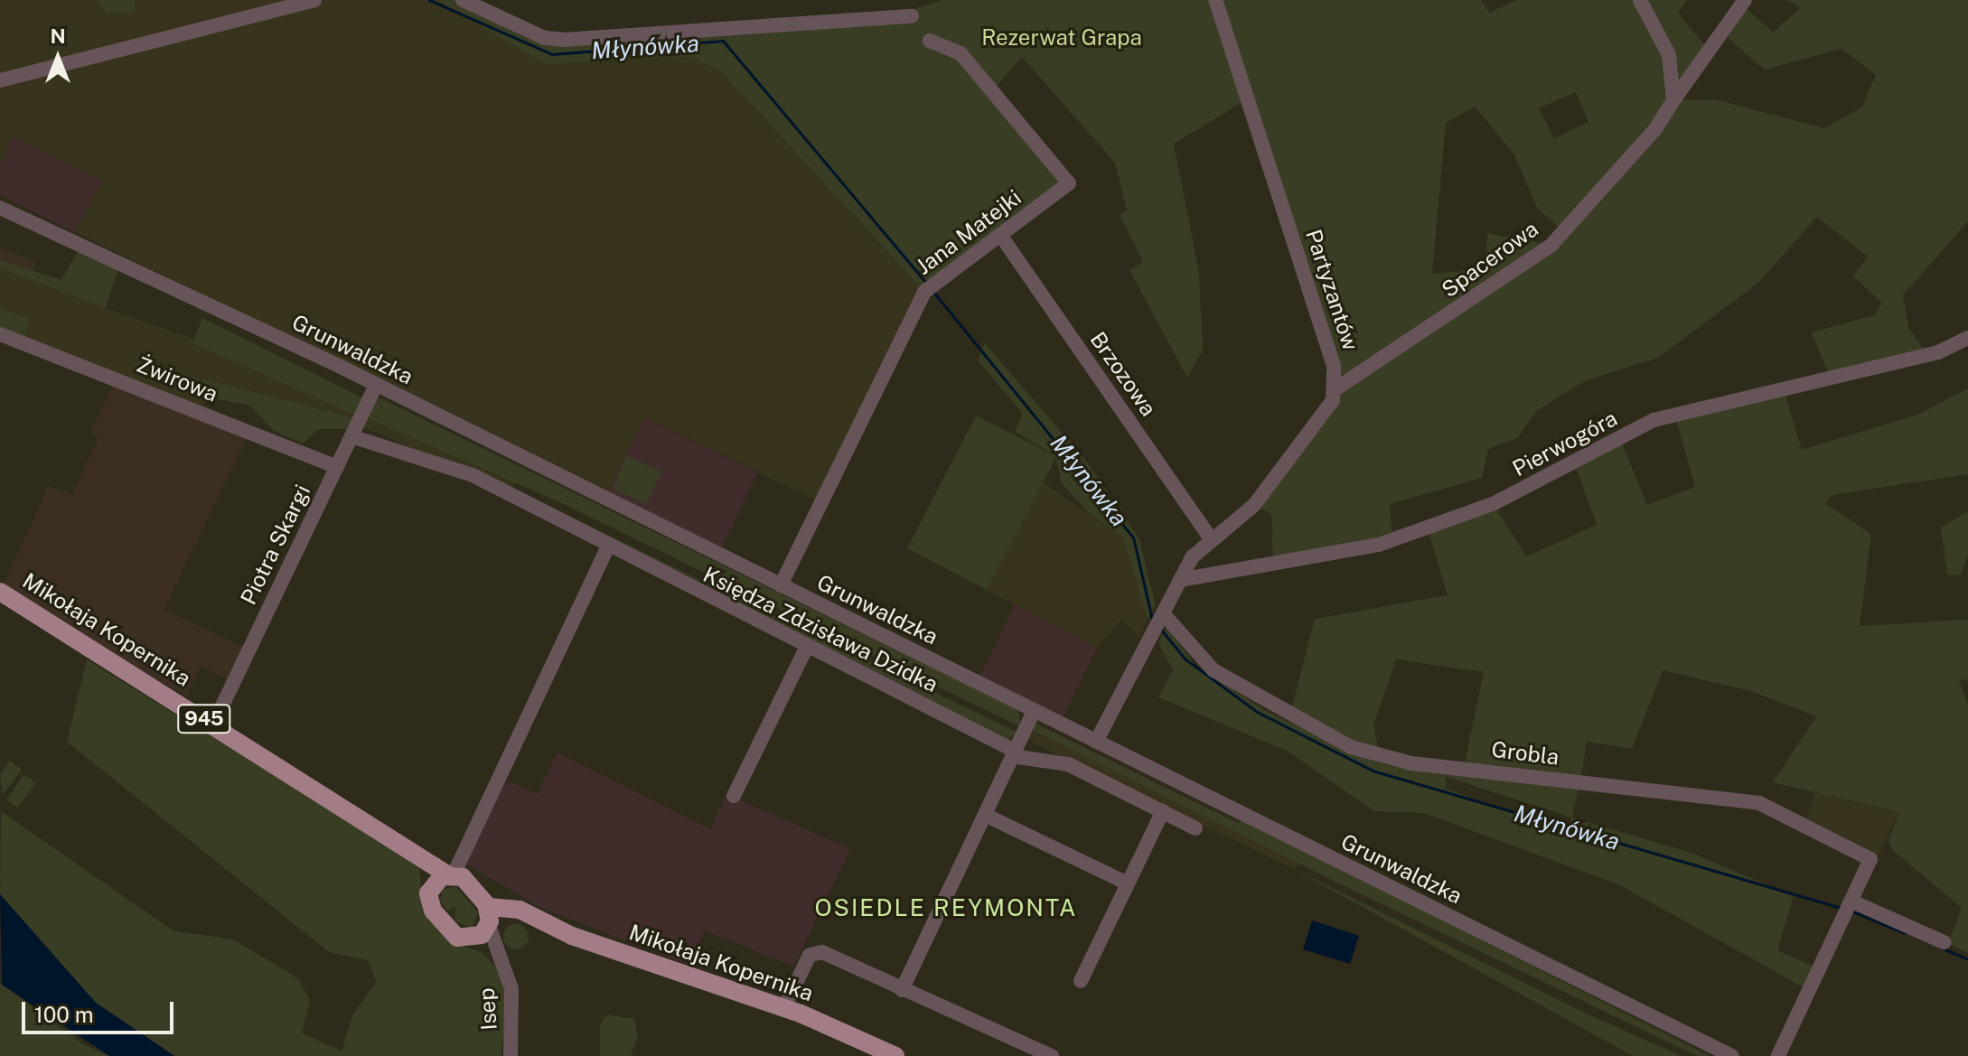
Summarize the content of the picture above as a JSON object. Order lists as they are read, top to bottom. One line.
{"streets":{"main road":["Mikołaja Kopernika","945"],"street":["Jana Matejki","Spacerowa","Partyzantów","Grunwaldzka","Brzozowa","Żwirowa","Pierwogóra","Piotra Skargi","Księdza Zdzisława Dzidka","Grobla","Isep"]},"crossings":[["Jana Matejki","Grunwaldzka"],["Jana Matejki","Brzozowa"],["Spacerowa","Partyzantów"],["Grunwaldzka","Piotra Skargi"],["Żwirowa","Piotra Skargi"],["Piotra Skargi","Mikołaja Kopernika"],["Piotra Skargi","Księdza Zdzisława Dzidka"],["Mikołaja Kopernika","945"],["Mikołaja Kopernika","Isep"],["945","Isep"]],"districts":["OSIEDLE REYMONTA"],"water":["Młynówka"],"parks":["Rezerwat Grapa"],"scale_bar":"100 m","north":"top"}
